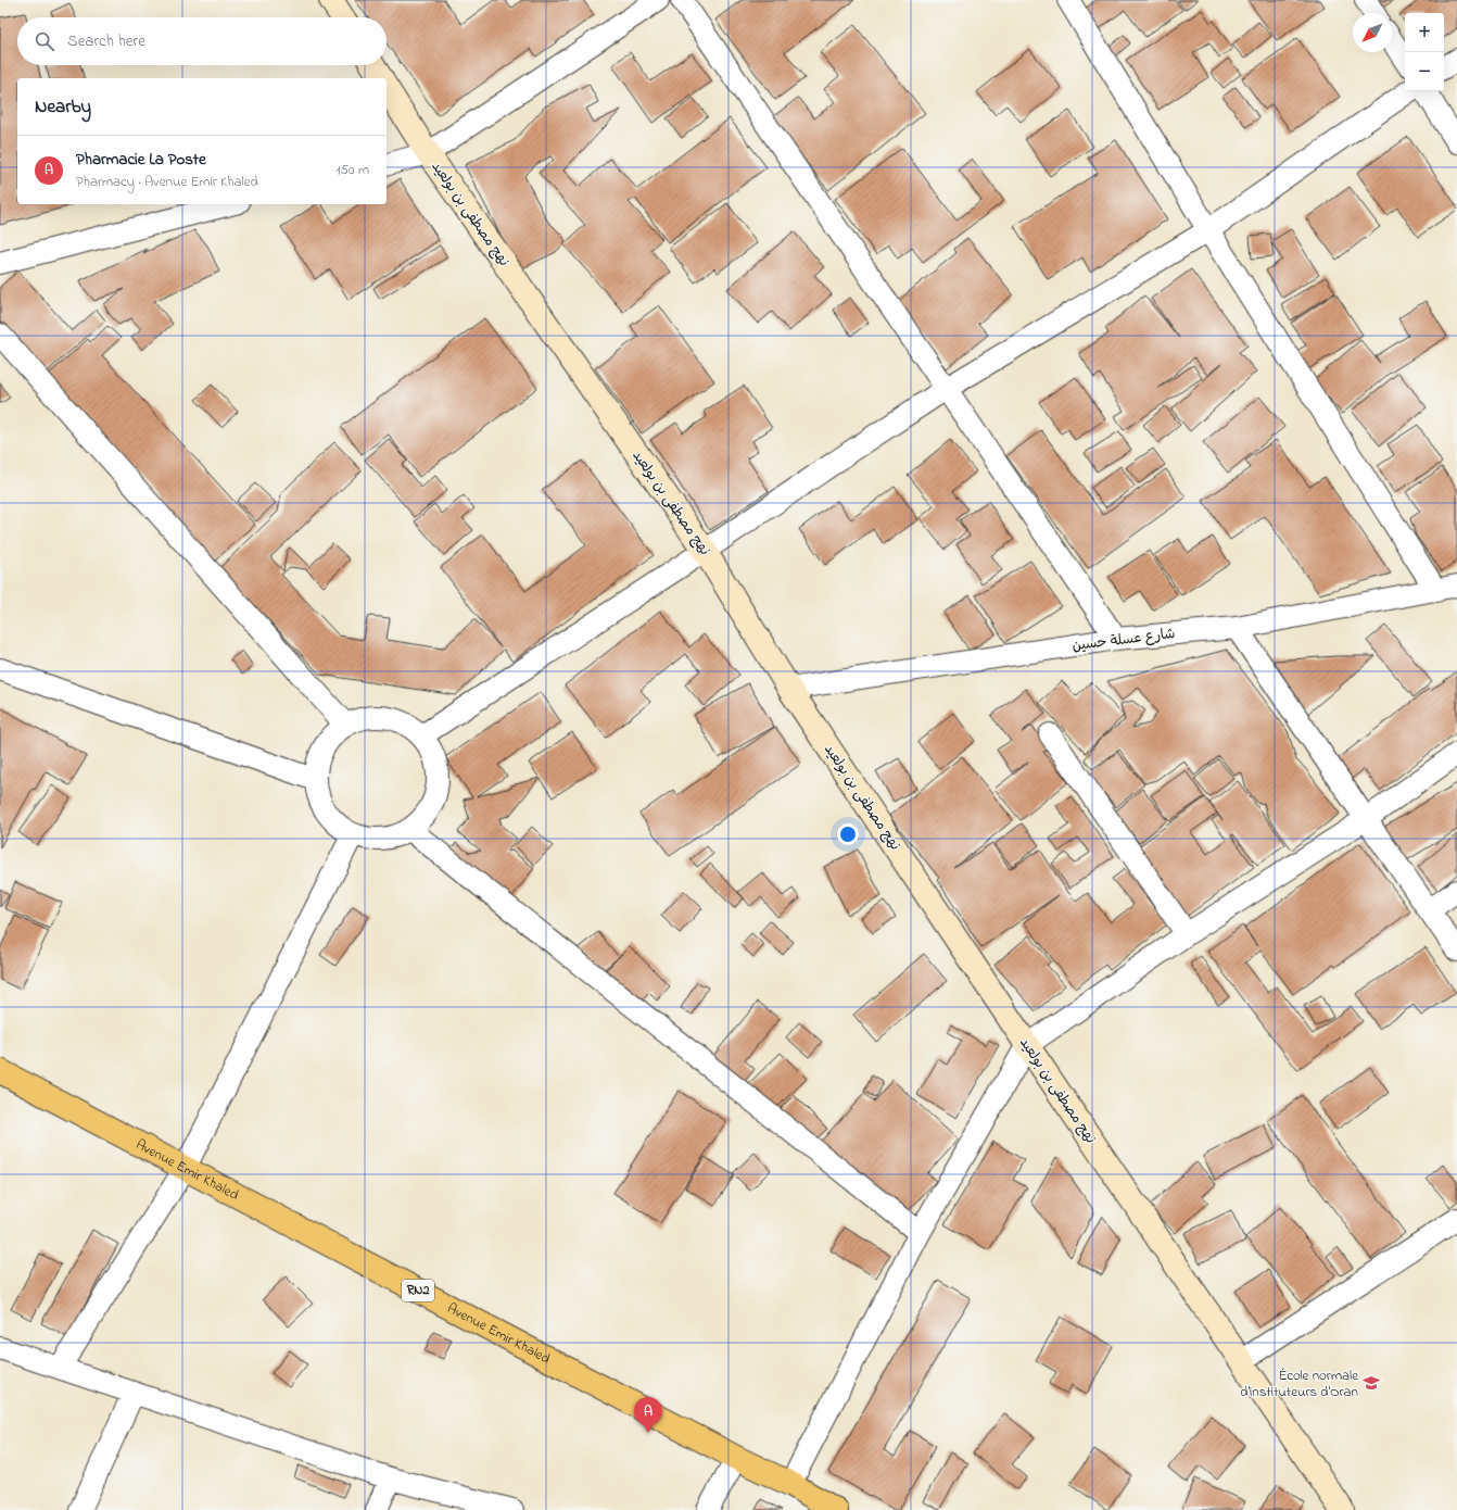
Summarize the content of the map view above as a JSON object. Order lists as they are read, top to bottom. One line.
{"streets":{"main road":["نهج مصطفى بن بولعيد","Avenue Emir Khaled","RN2"],"street":["شارع عسلة حسين"]},"crossings":[["نهج مصطفى بن بولعيد","شارع عسلة حسين"]],"places":{"school or university":["École normale d'instituteurs d'Oran"]},"north":"bottom left","page":{"map_buttons":["+","−"],"search":"Search here","heading":"Nearby","list":[{"mark":"A","name":"Pharmacie La Poste","note":"Pharmacy · Avenue Emir Khaled","value":"150 m"}],"pins":"A"}}
